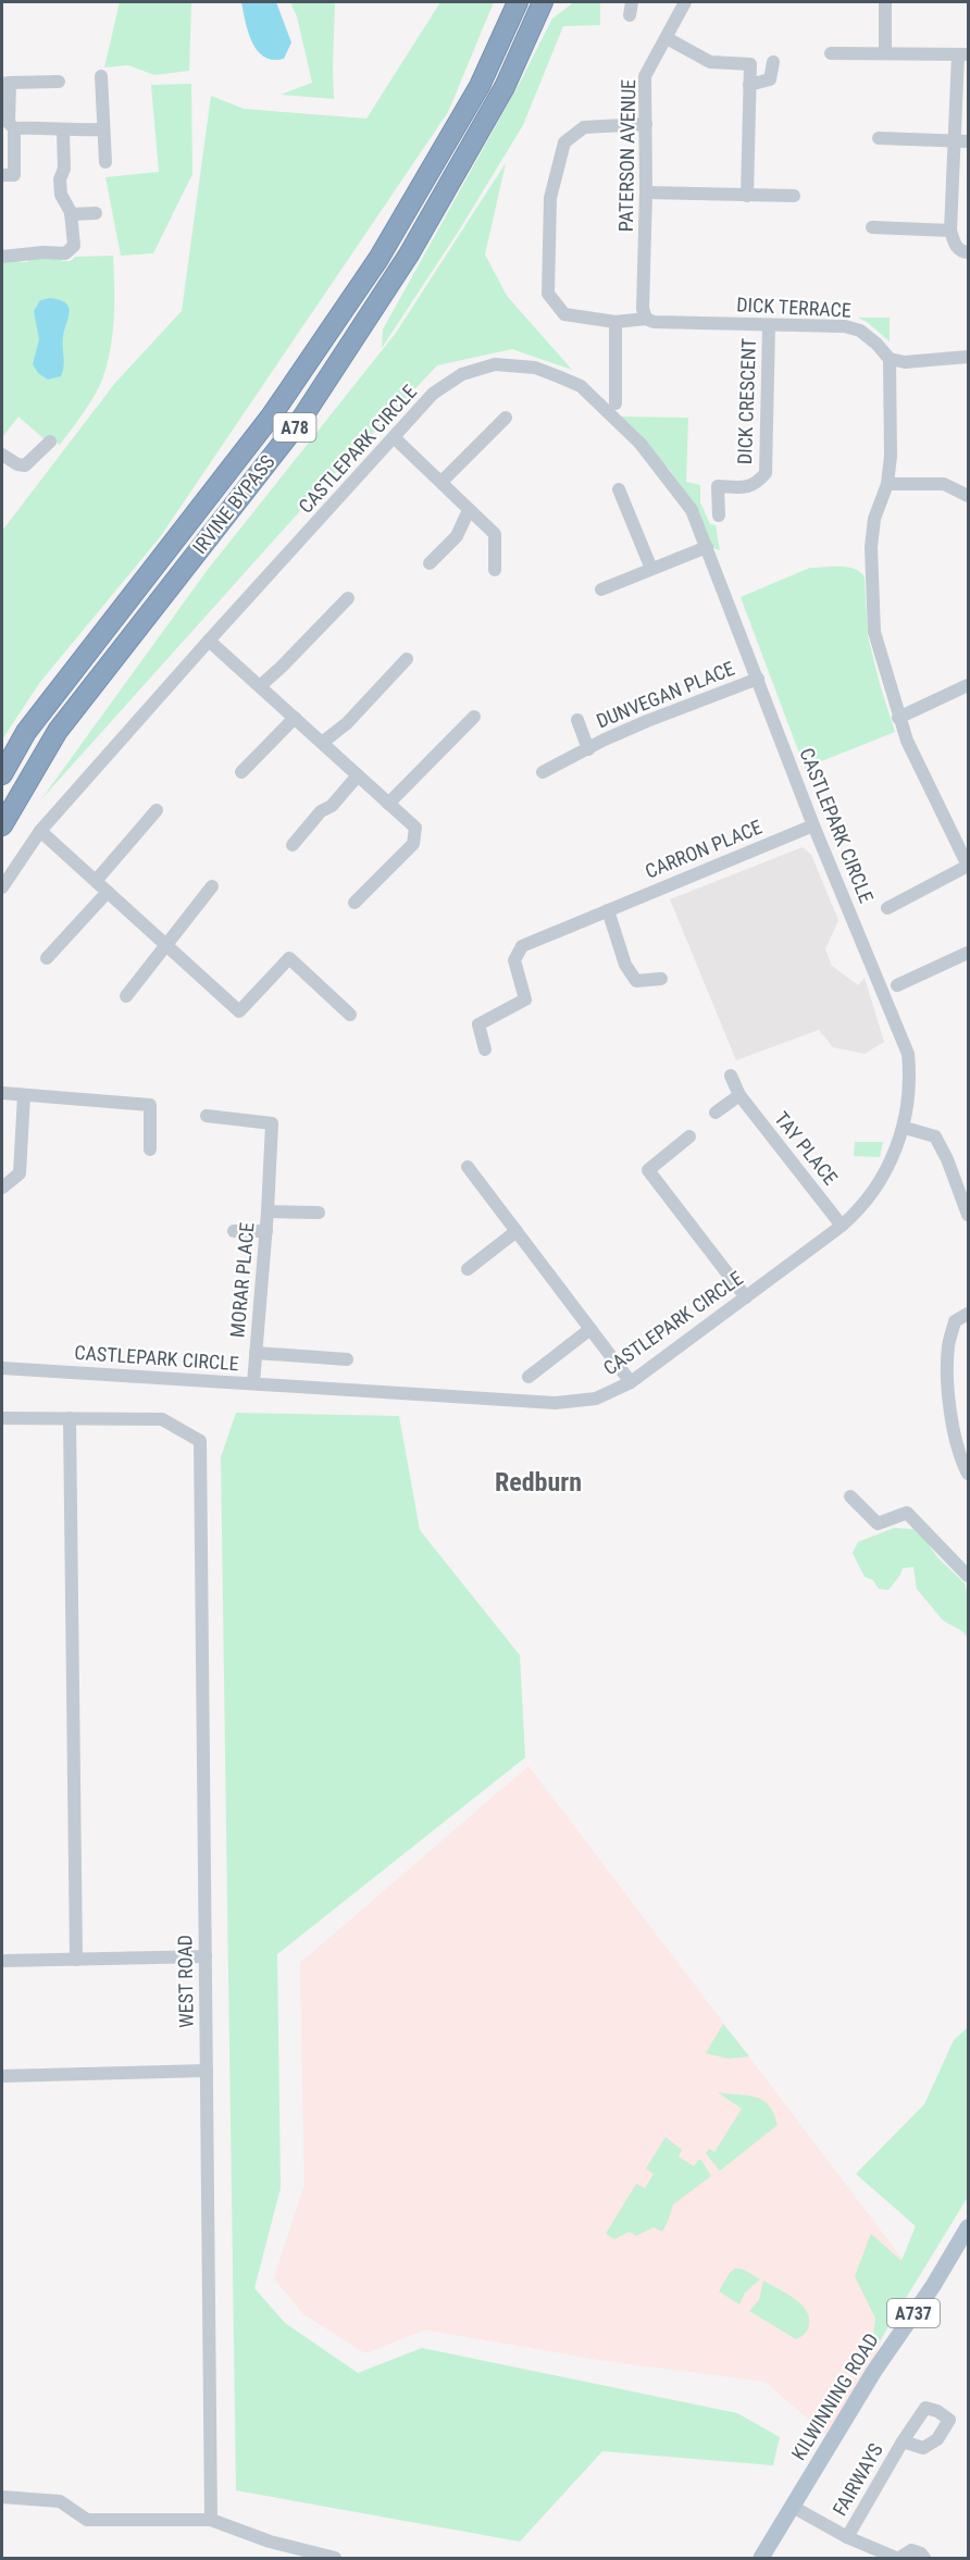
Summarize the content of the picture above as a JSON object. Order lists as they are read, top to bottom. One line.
{"streets":{"highway":["A78","IRVINE BYPASS"],"main road":["A737","KILWINNING ROAD"],"street":["PATERSON AVENUE","DICK TERRACE","DICK CRESCENT","CASTLEPARK CIRCLE","DUNVEGAN PLACE","CARRON PLACE","TAY PLACE","MORAR PLACE","WEST ROAD","FAIRWAYS"]},"crossings":[["PATERSON AVENUE","DICK TERRACE"],["DICK TERRACE","DICK CRESCENT"],["CASTLEPARK CIRCLE","DUNVEGAN PLACE"],["CASTLEPARK CIRCLE","CARRON PLACE"],["CASTLEPARK CIRCLE","TAY PLACE"],["CASTLEPARK CIRCLE","MORAR PLACE"],["KILWINNING ROAD","FAIRWAYS"]],"districts":["Redburn"]}
